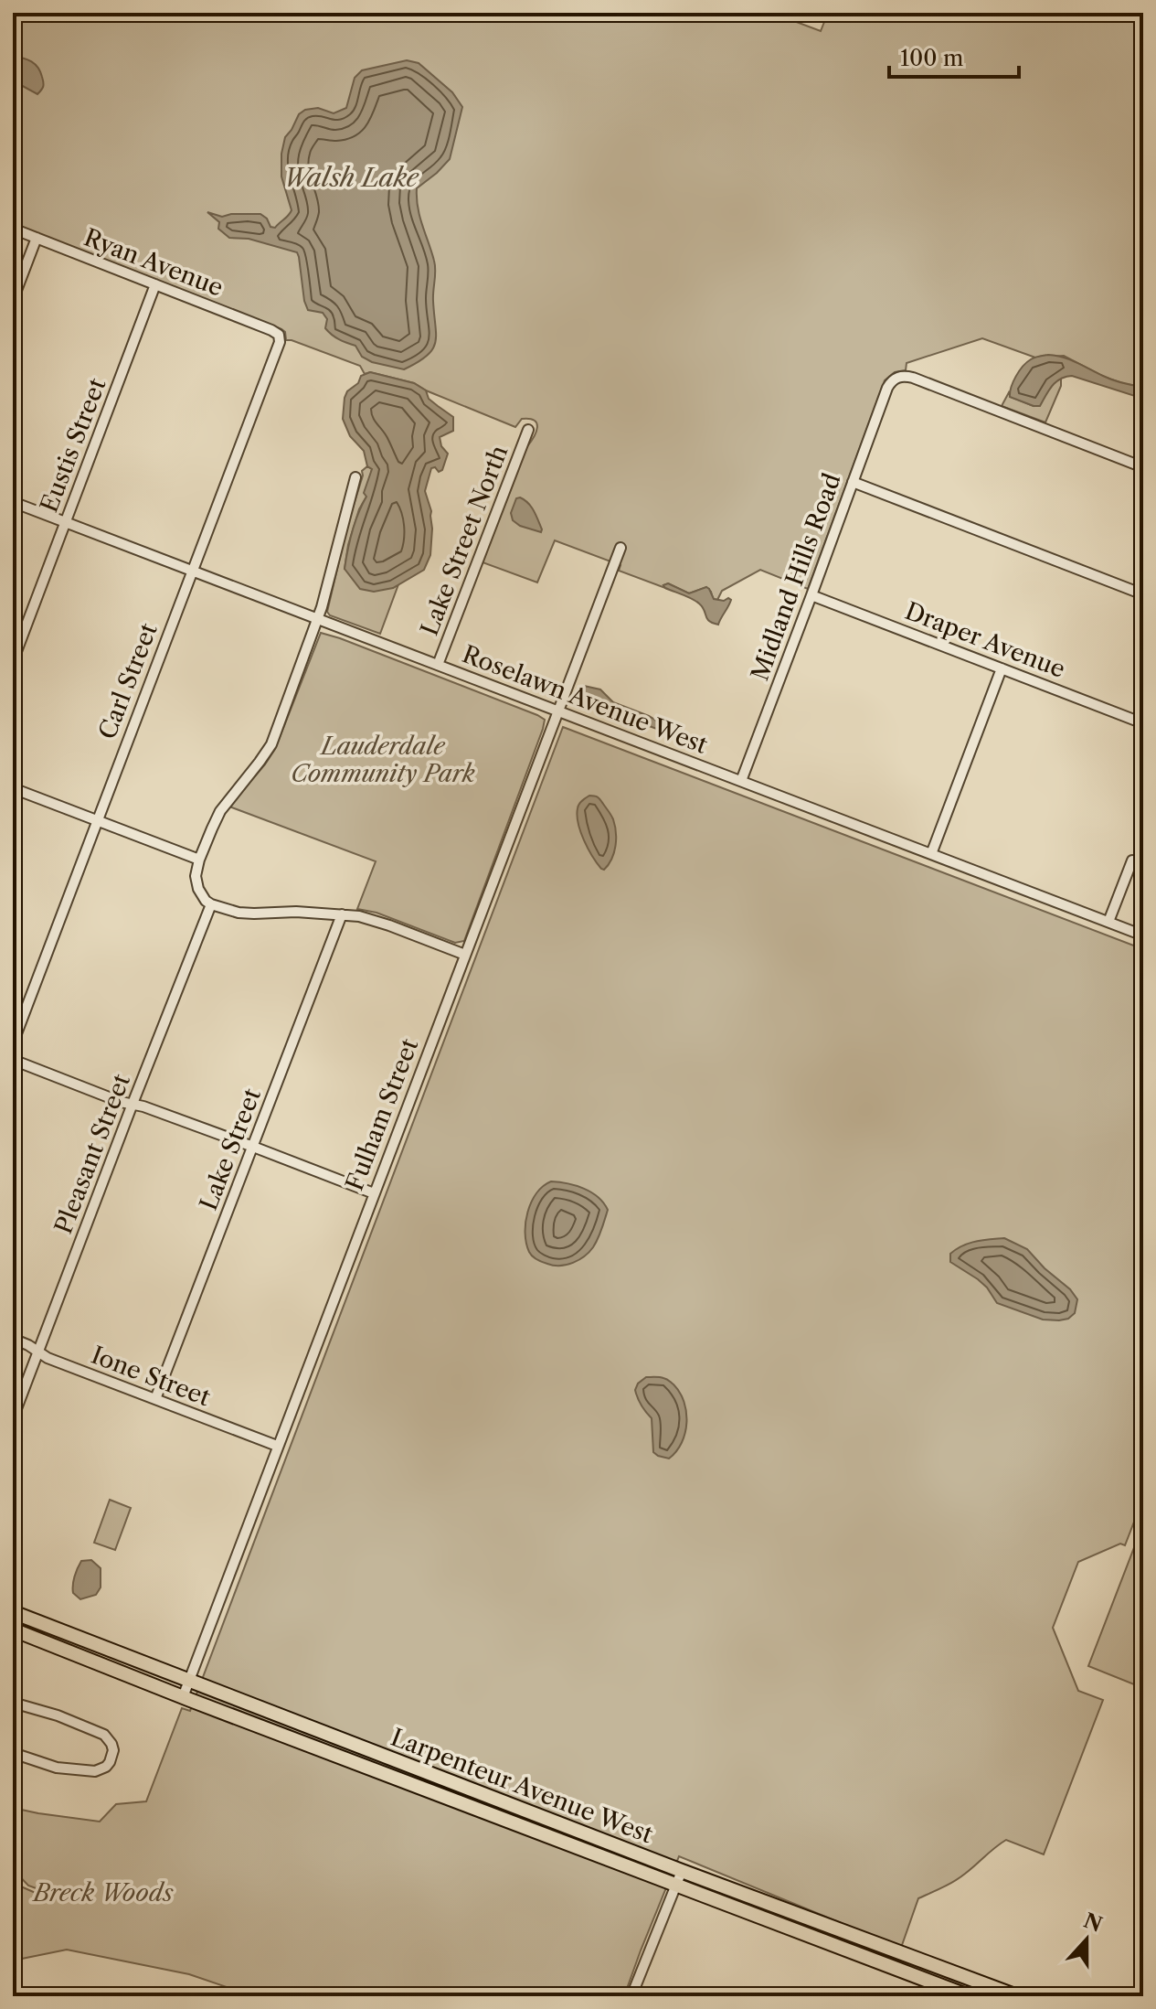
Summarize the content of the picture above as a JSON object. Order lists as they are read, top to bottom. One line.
{"streets":{"main road":["Larpenteur Avenue West"],"street":["Ryan Avenue","Eustis Street","Lake Street North","Midland Hills Road","Draper Avenue","Carl Street","Roselawn Avenue West","Fulham Street","Lake Street","Pleasant Street","Ione Street"]},"crossings":[["Ryan Avenue","Eustis Street"],["Ryan Avenue","Carl Street"],["Eustis Street","Roselawn Avenue West"],["Lake Street North","Roselawn Avenue West"],["Midland Hills Road","Draper Avenue"],["Midland Hills Road","Roselawn Avenue West"],["Carl Street","Roselawn Avenue West"],["Roselawn Avenue West","Fulham Street"],["Fulham Street","Ione Street"],["Fulham Street","Larpenteur Avenue West"],["Lake Street","Ione Street"],["Pleasant Street","Ione Street"]],"water":["Walsh Lake"],"parks":["Lauderdale Community Park","Breck Woods"],"scale_bar":"100 m","north":"top"}
